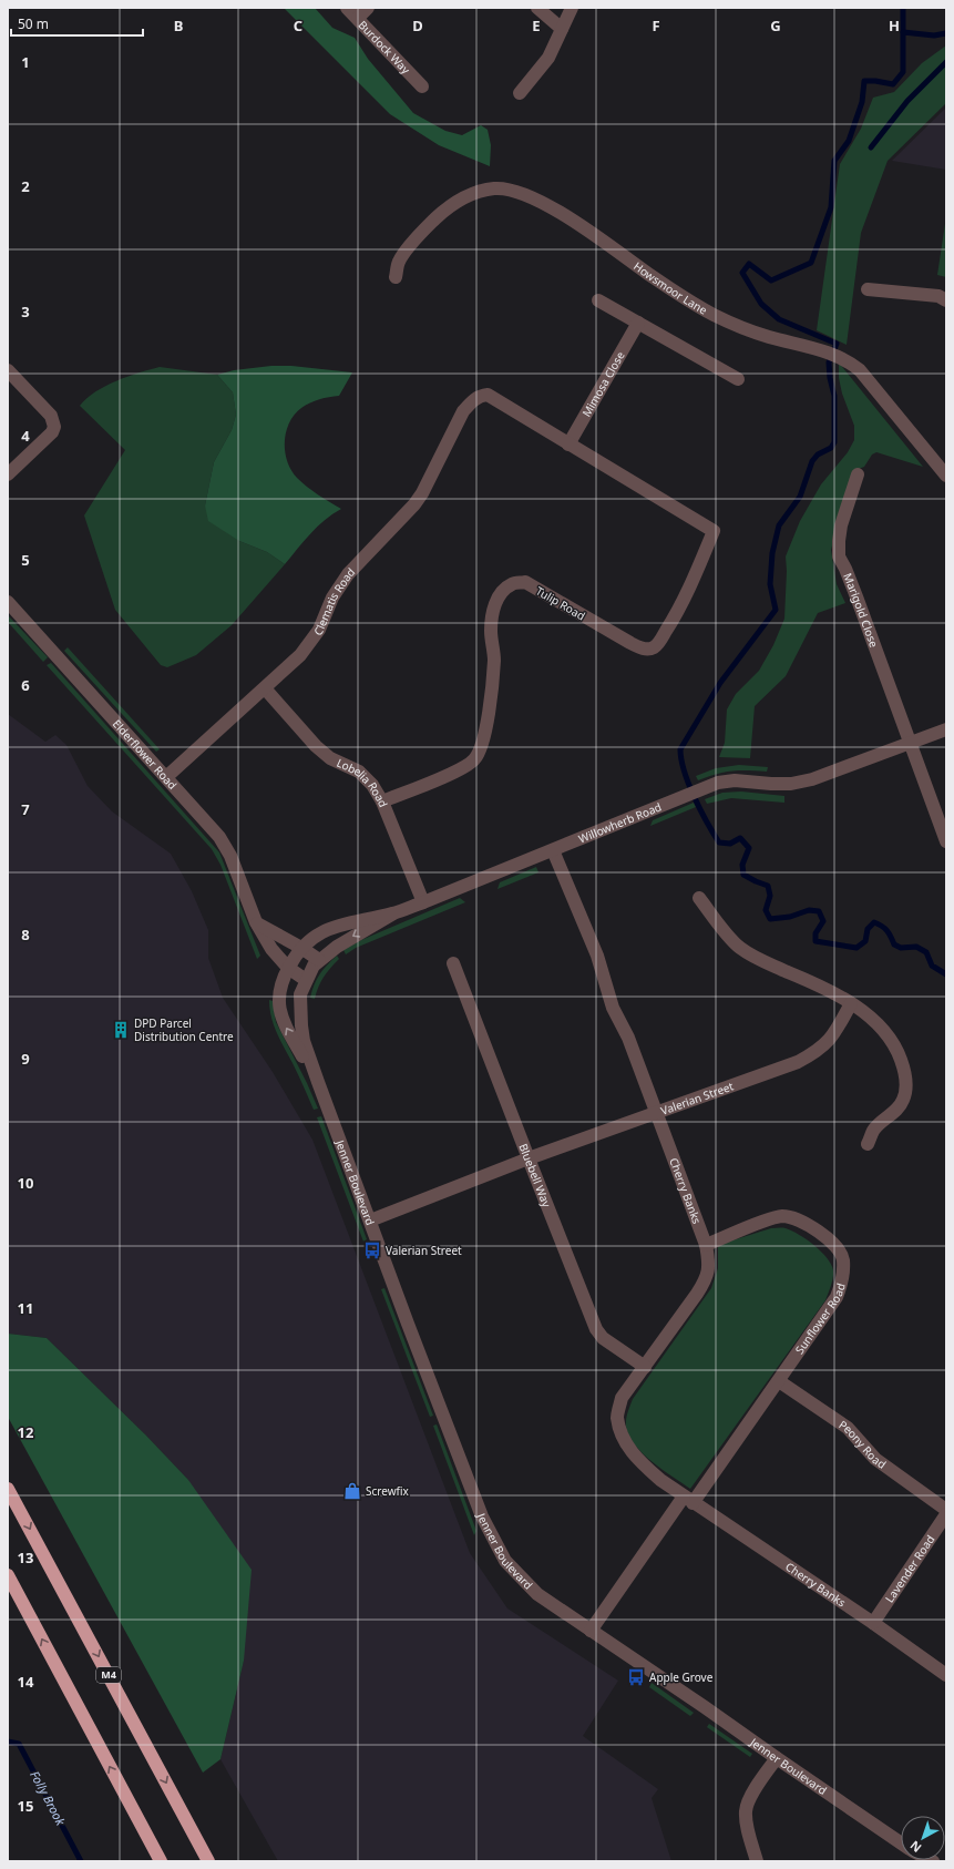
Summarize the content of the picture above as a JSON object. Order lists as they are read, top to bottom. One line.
{"streets":{"highway":["M4"],"street":["Burdock Way","Howsmoor Lane","Mimosa Close","Clematis Road","Tulip Road","Marigold Close","Elderflower Road","Lobelia Road","Willowherb Road","Valerian Street","Bluebell Way","Jenner Boulevard","Cherry Banks","Sunflower Road","Peony Road","Lavender Road"]},"crossings":[["Mimosa Close","Clematis Road"],["Mimosa Close","Tulip Road"],["Clematis Road","Tulip Road"],["Clematis Road","Elderflower Road"],["Clematis Road","Lobelia Road"],["Tulip Road","Lobelia Road"],["Marigold Close","Willowherb Road"],["Elderflower Road","Jenner Boulevard"],["Lobelia Road","Willowherb Road"],["Willowherb Road","Jenner Boulevard"],["Willowherb Road","Cherry Banks"],["Valerian Street","Bluebell Way"],["Valerian Street","Jenner Boulevard"],["Valerian Street","Cherry Banks"],["Bluebell Way","Cherry Banks"],["Cherry Banks","Sunflower Road"],["Cherry Banks","Lavender Road"],["Sunflower Road","Peony Road"]],"water":["Folly Brook"],"places":{"building":["DPD Parcel Distribution Centre"],"bus stop":["Valerian Street","Apple Grove"],"shop":["Screwfix"]},"scale_bar":"50 m","north":"bottom left","grid":{"columns":["B","C","D","E","F","G","H"],"rows":["1","2","3","4","5","6","7","8","9","10","11","12","13","14","15"]}}
